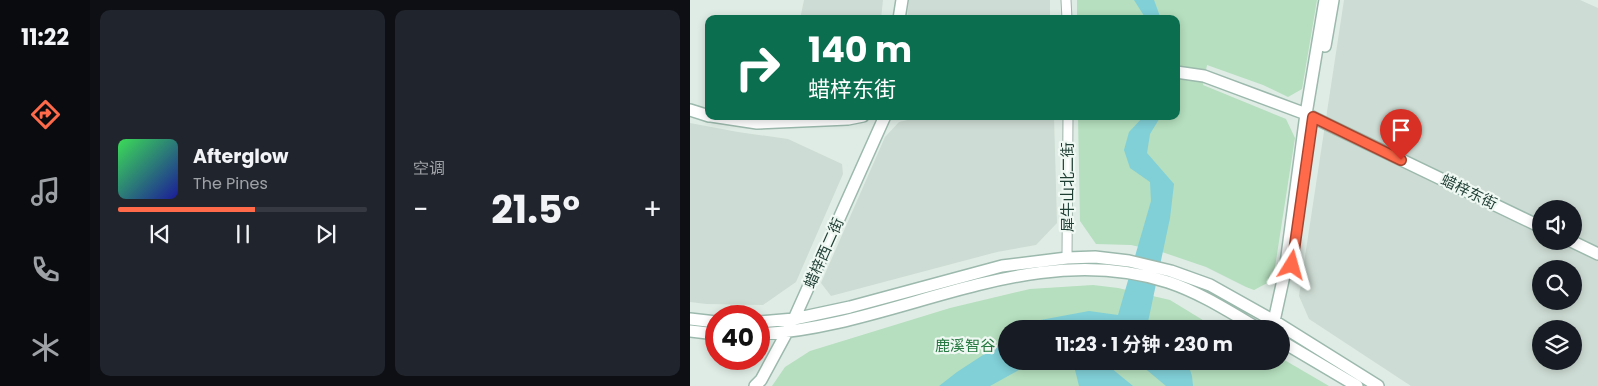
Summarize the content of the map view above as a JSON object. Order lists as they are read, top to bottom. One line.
{"streets":{"street":["犀牛山北二街","蜡梓东街","蜡梓西二街"]},"parks":["鹿溪智谷"],"page":{"tabs":"11:22","tile":"空调","turn":["140 m","蜡梓东街"],"song":["Afterglow","The Pines"],"heat":["−","21.5°","+"],"limit":"40","trip":"11:23 · 1 分钟 · 230 m"}}
